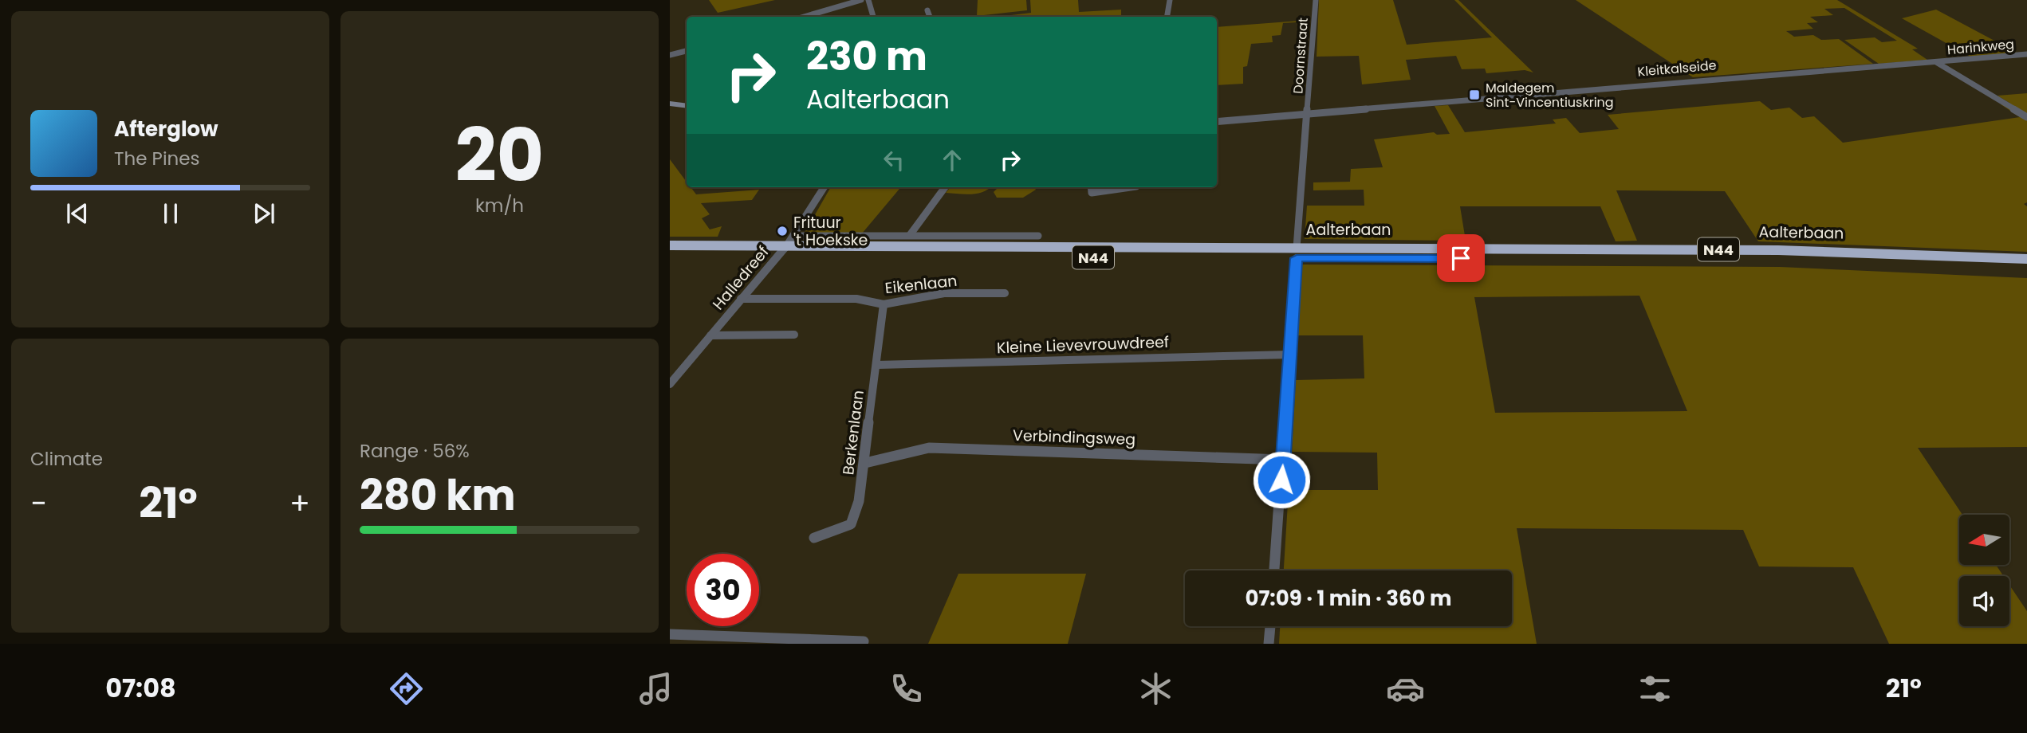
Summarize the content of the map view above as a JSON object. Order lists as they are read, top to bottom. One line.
{"streets":{"highway":["Aalterbaan","N44"],"street":["Harinkweg","Doornstraat","Kleitkalseide","Halledreef","Eikenlaan","Kleine Lievevrouwdreef","Berkenlaan","Verbindingsweg"]},"crossings":[["Harinkweg","Kleitkalseide"],["Doornstraat","Kleitkalseide"],["Doornstraat","Aalterbaan"],["Doornstraat","Kleine Lievevrouwdreef"],["Doornstraat","Verbindingsweg"],["Aalterbaan","Halledreef"],["Halledreef","Eikenlaan"],["Eikenlaan","Berkenlaan"],["Kleine Lievevrouwdreef","Berkenlaan"],["Berkenlaan","Verbindingsweg"]],"places":{"transit":["Maldegem Sint-Vincentiuskring"],"other":["Frituur 't Hoekske"]},"north":"left","page":{"tile":[["20","km/h"],"Climate",["Range · 56%","280 km"]],"turn":["230 m","Aalterbaan"],"song":["Afterglow","The Pines"],"heat":["−","21°","+"],"limit":"30","trip":"07:09 · 1 min · 360 m","tabs":["07:08","21°"]}}
